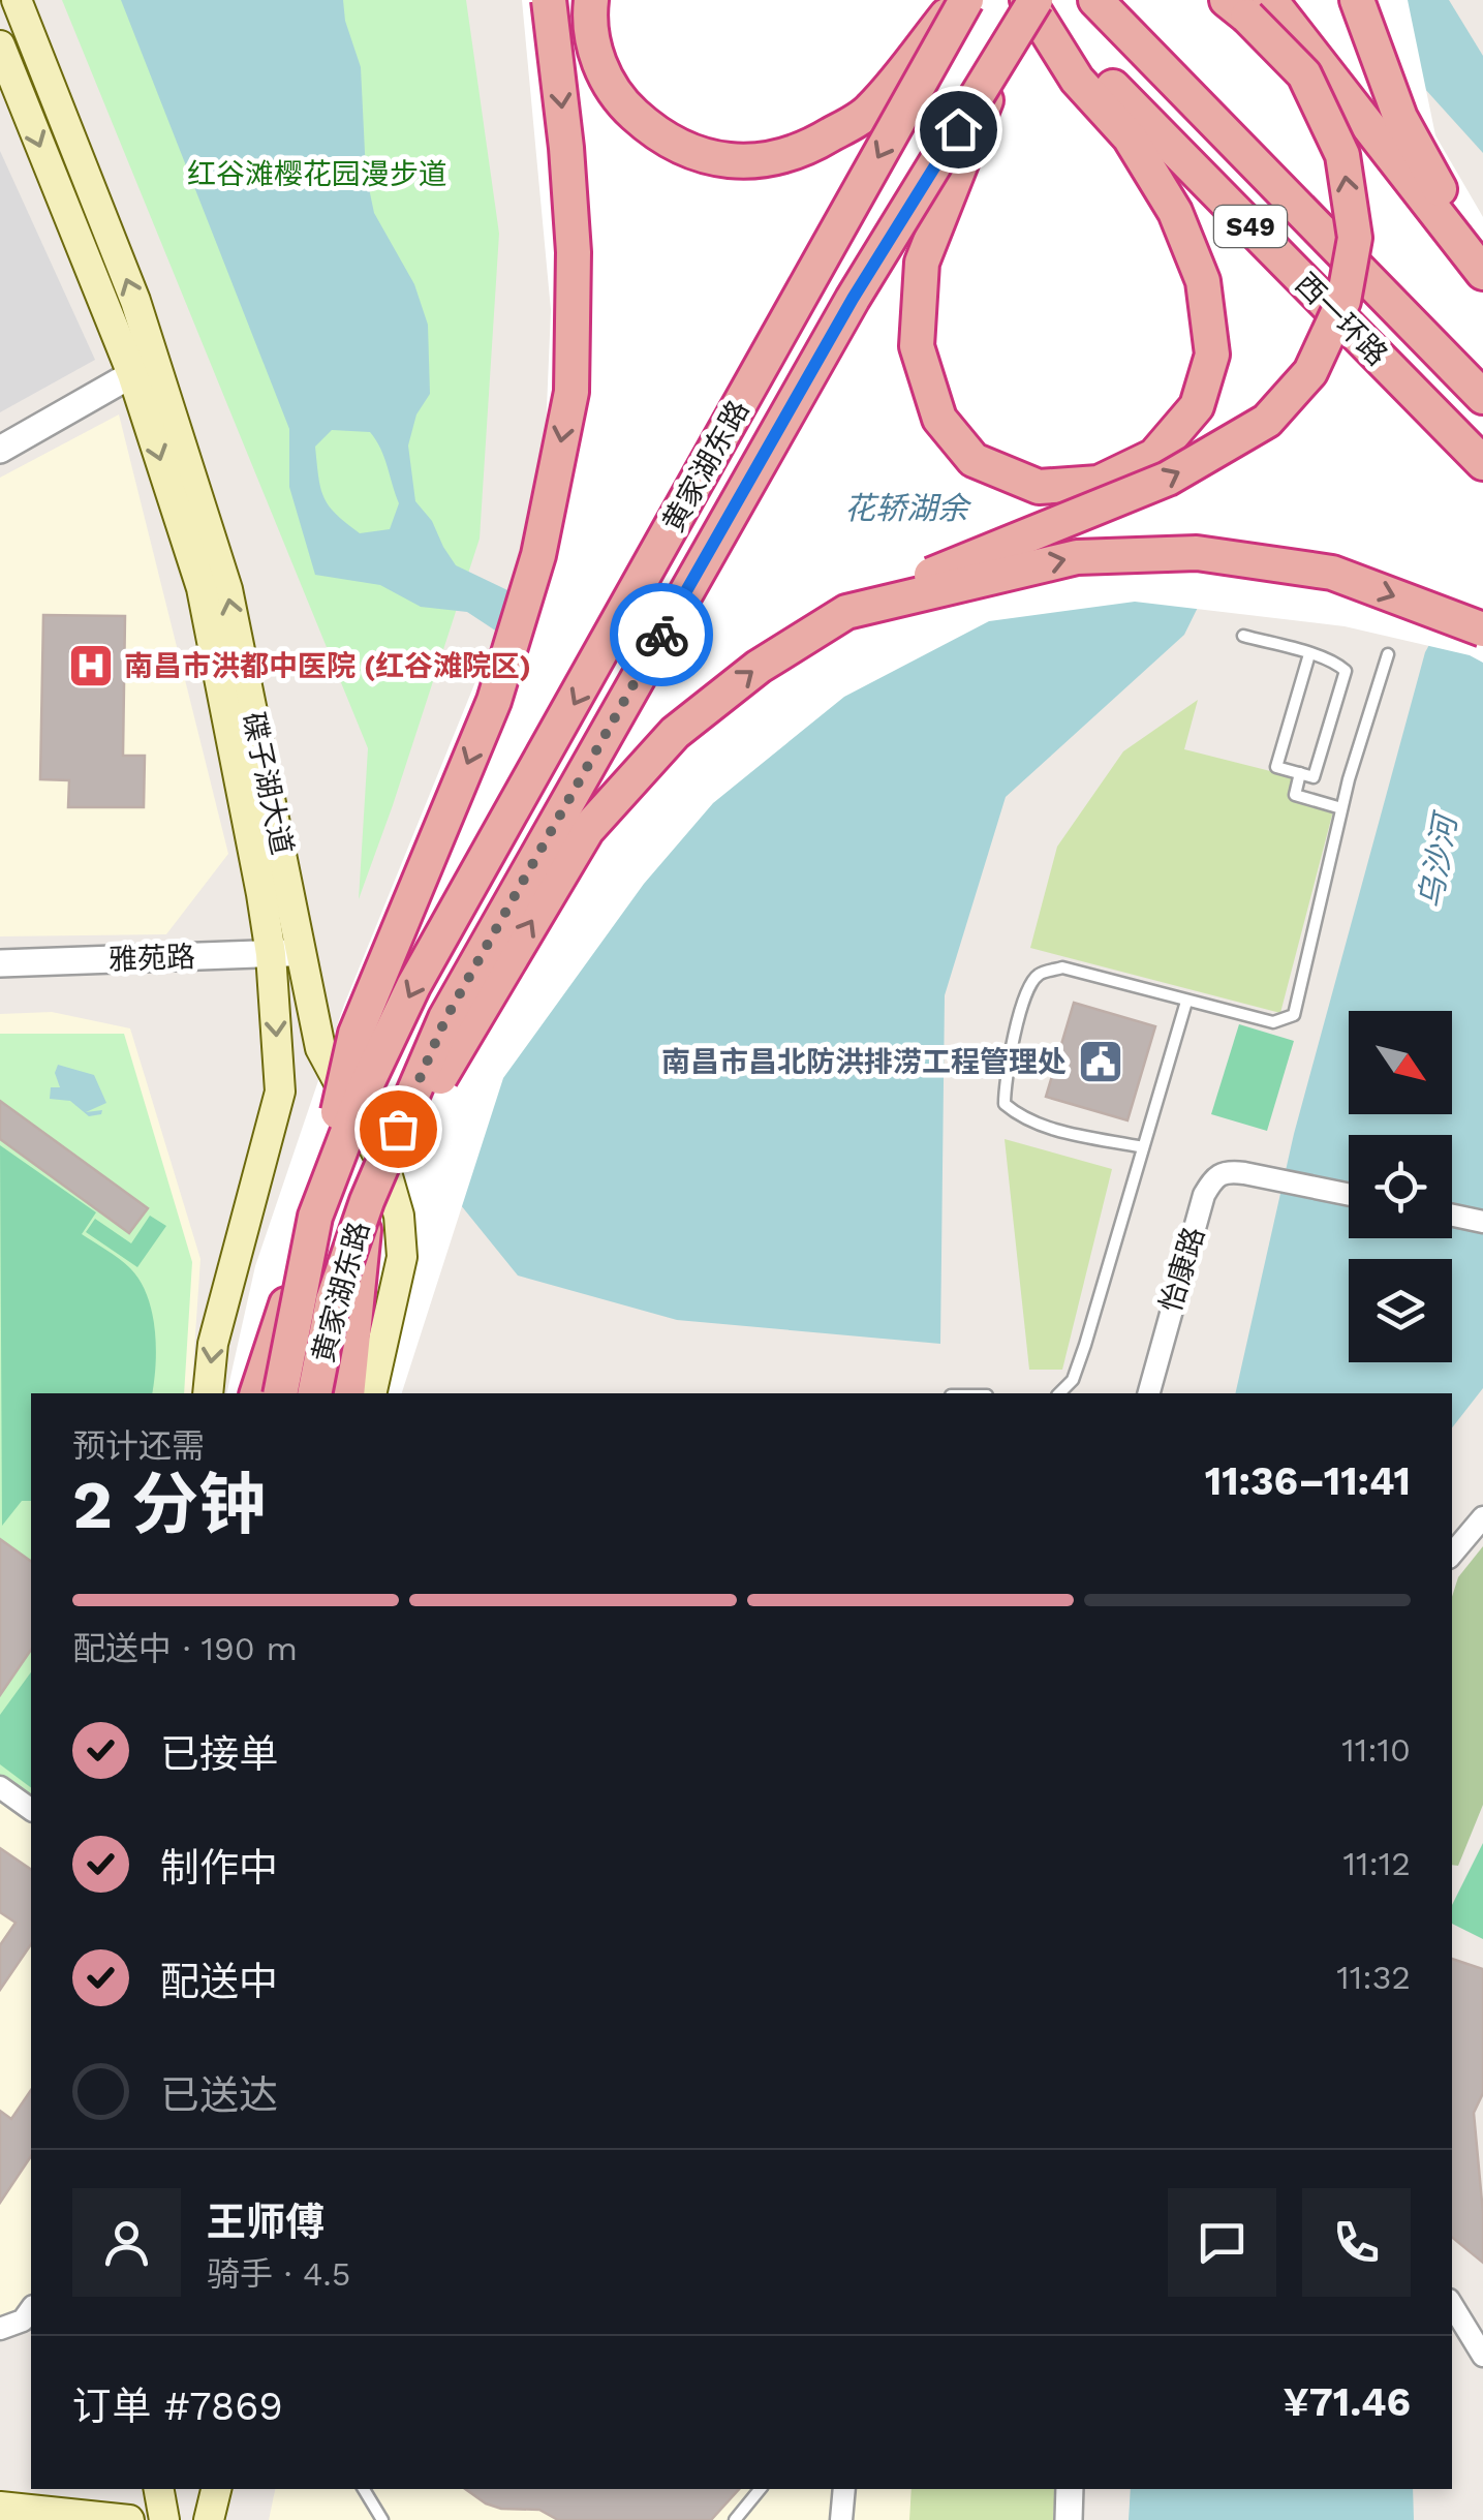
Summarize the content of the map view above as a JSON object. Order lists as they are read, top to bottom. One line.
{"streets":{"highway":["S49","西一环路","黄家湖东路"],"main road":["碟子湖大道"],"street":["雅苑路","怡康路"]},"crossings":[["碟子湖大道","雅苑路"]],"water":["花轿湖余","乌沙河"],"parks":["红谷滩樱花园漫步道"],"places":{"hospital":["南昌市洪都中医院 (红谷滩院区)"],"public building":["南昌市昌北防洪排涝工程管理处"]},"north":"bottom right","page":{"heading":["2 分钟","预计还需","11:36–11:41"],"panel":["王师傅","骑手 · 4.5","订单 #7869","¥71.46"],"bar":"配送中 · 190 m","list":[["已接单","11:10"],["制作中","11:12"],["配送中","11:32"],"已送达"]}}
